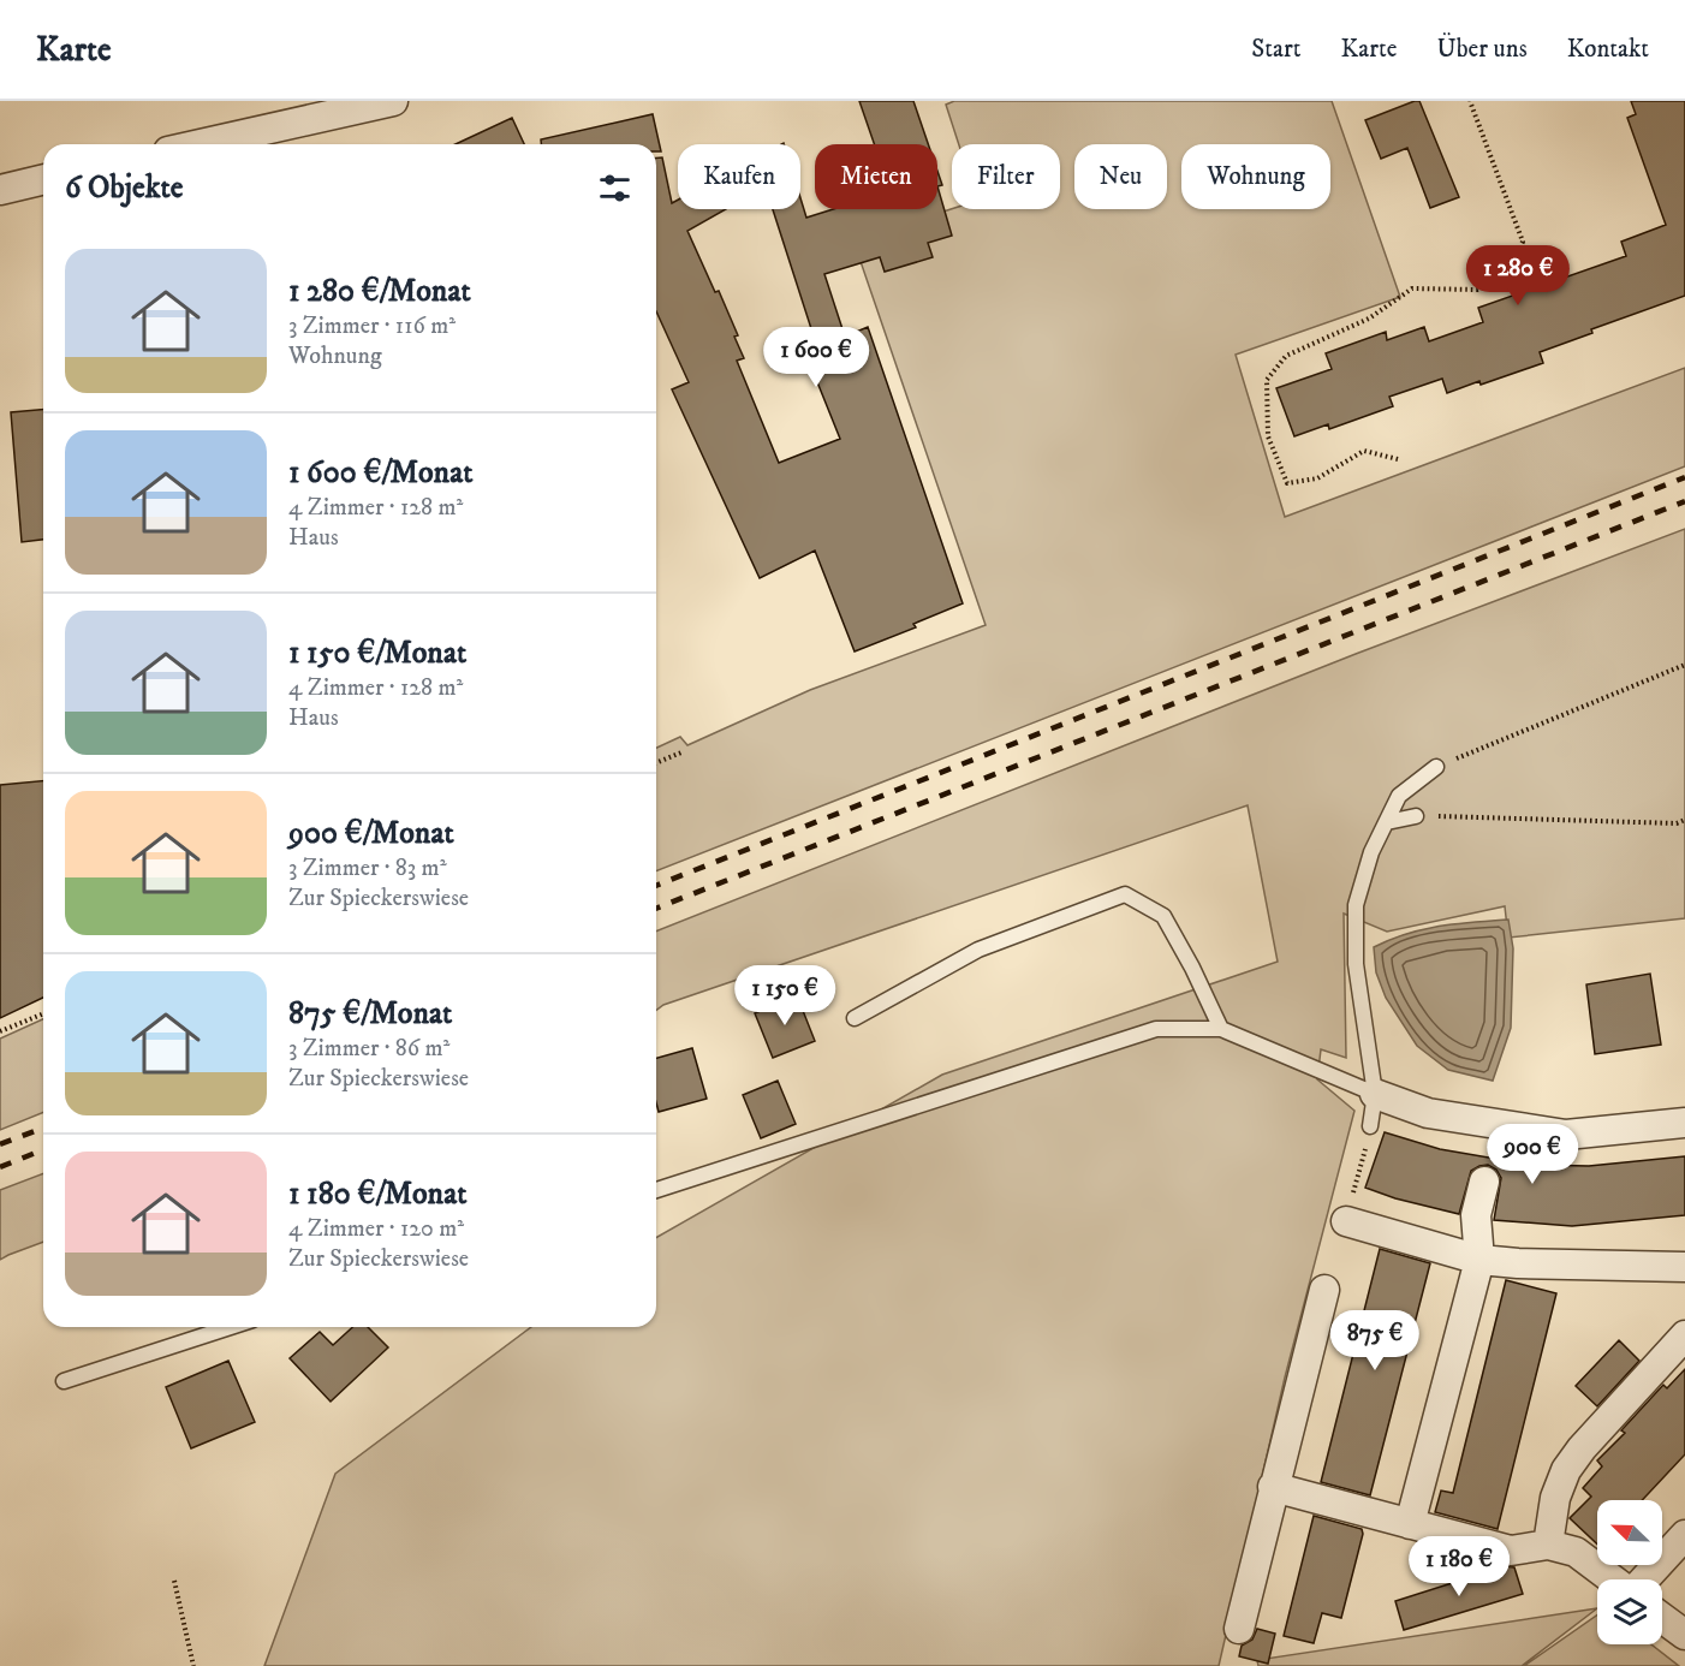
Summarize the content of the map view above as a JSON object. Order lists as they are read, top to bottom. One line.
{"north":"top left","page":{"header":"Karte","nav":["Start","Karte","Über uns","Kontakt"],"chip":["Kaufen","Mieten","Filter","Neu","Wohnung"],"heading":"6 Objekte","list":[{"name":"1 280 €/Monat","note":"3 Zimmer · 116 m² · Wohnung"},{"name":"1 600 €/Monat","note":"4 Zimmer · 128 m² · Haus"},{"name":"1 150 €/Monat","note":"4 Zimmer · 128 m² · Haus"},{"name":"900 €/Monat","note":"3 Zimmer · 83 m² · Zur Spieckerswiese"},{"name":"875 €/Monat","note":"3 Zimmer · 86 m² · Zur Spieckerswiese"},{"name":"1 180 €/Monat","note":"4 Zimmer · 120 m² · Zur Spieckerswiese"}],"price":["1 280 €","1 600 €","1 150 €","900 €","875 €","1 180 €"]}}
